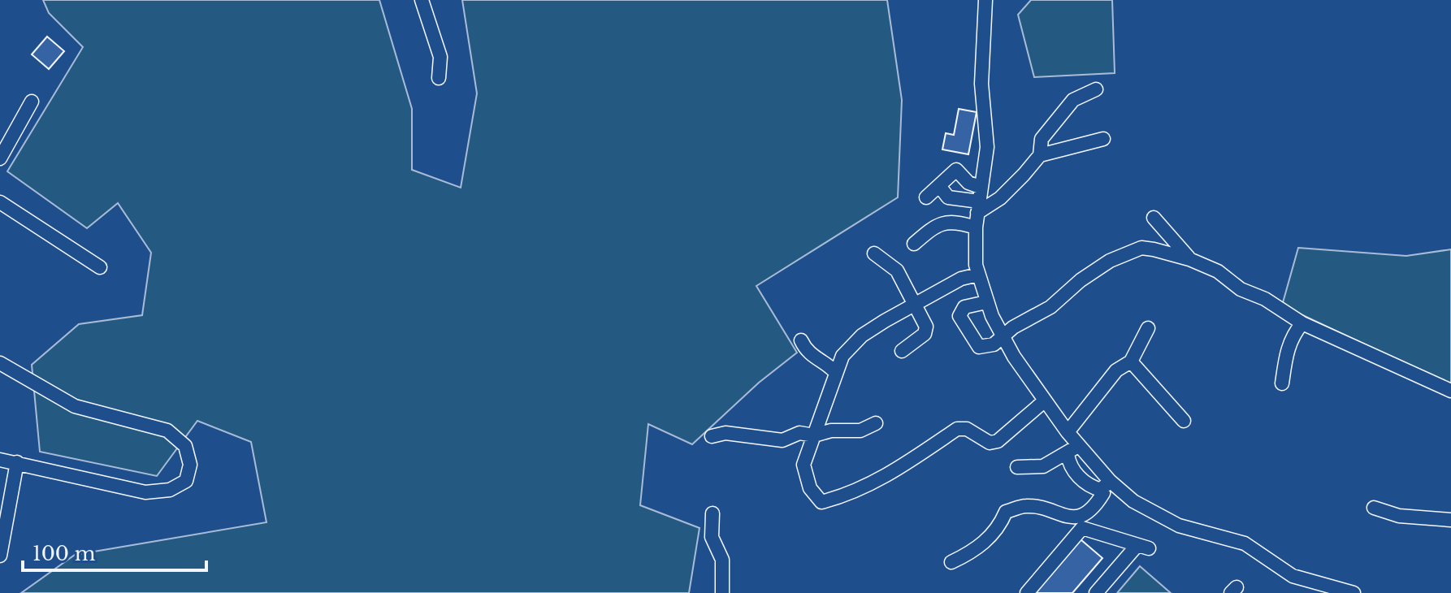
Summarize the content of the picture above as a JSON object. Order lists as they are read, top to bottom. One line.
{"scale_bar":"100 m"}
